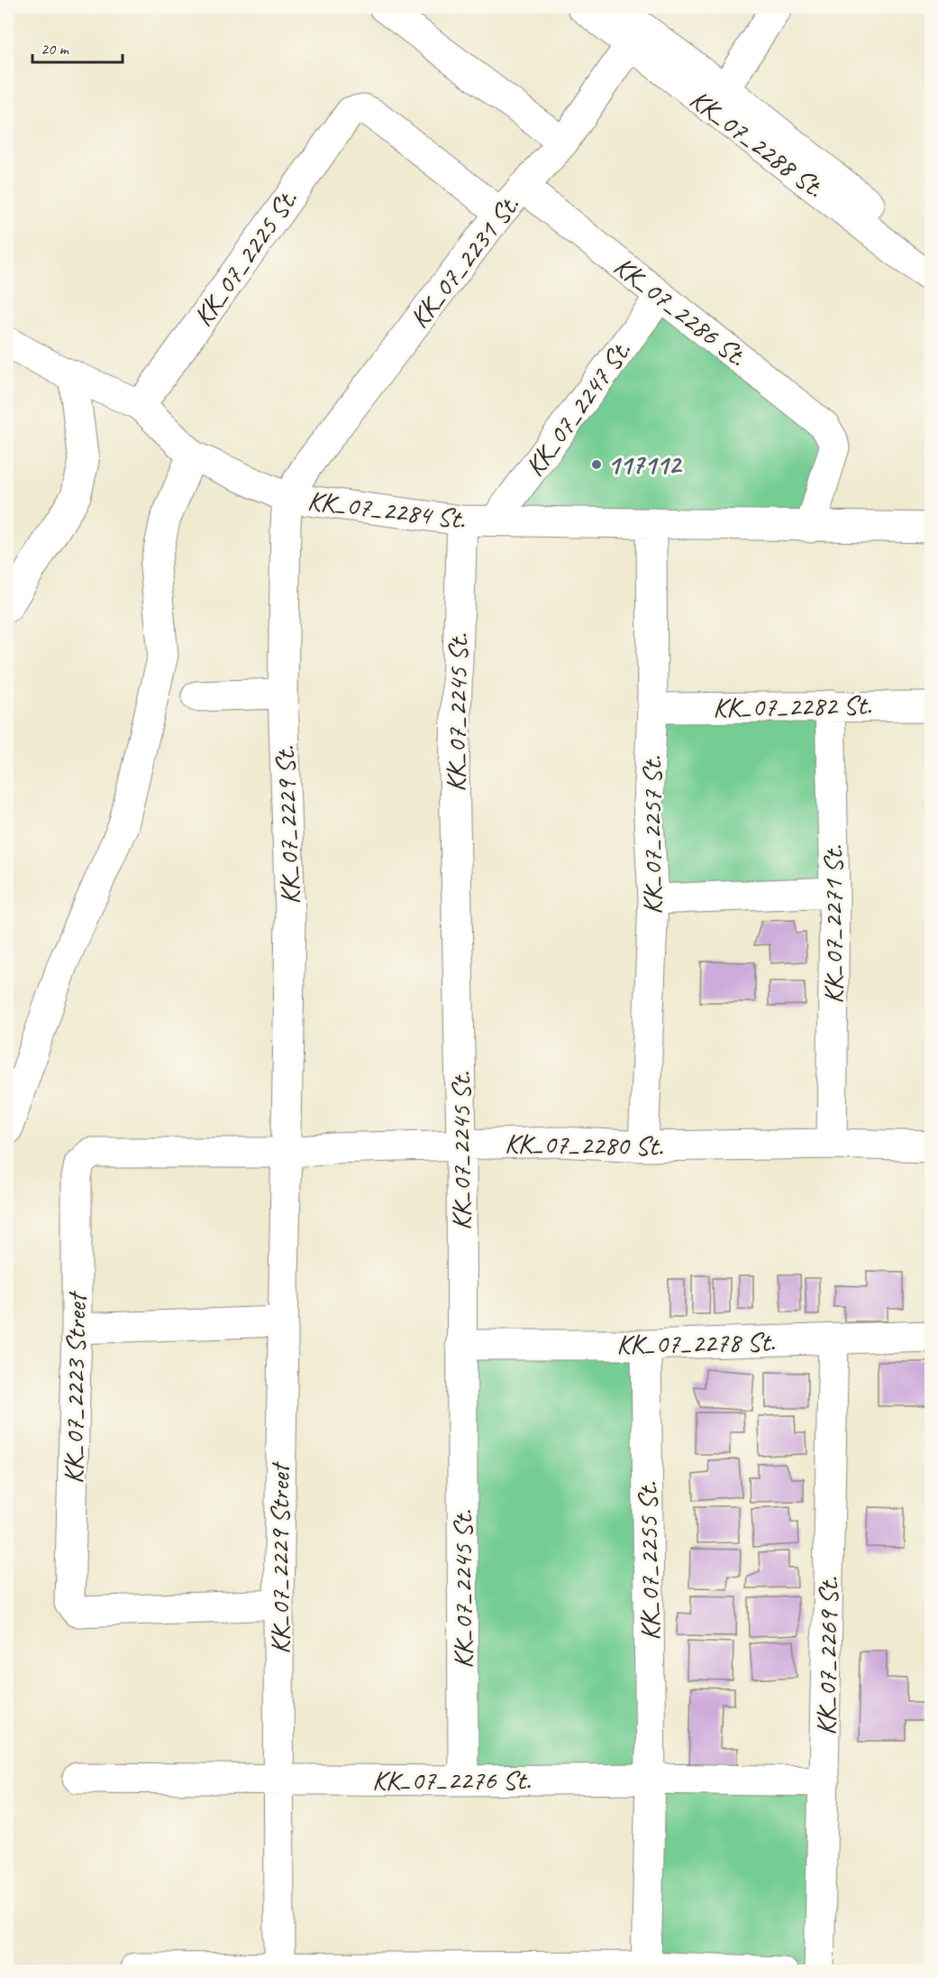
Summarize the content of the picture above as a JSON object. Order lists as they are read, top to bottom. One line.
{"streets":{"street":["KK_07_2288 St.","KK_07_2225 St.","KK_07_2231 St.","KK_07_2286 St.","KK_07_2247 St.","KK_07_2284 St.","KK_07_2282 St.","KK_07_2245 St.","KK_07_2229 St.","KK_07_2257 St.","KK_07_2271 St.","KK_07_2280 St.","KK_07_2278 St.","KK_07_2223 Street","KK_07_2229 Street","KK_07_2255 St.","KK_07_2269 St.","KK_07_2276 St."]},"crossings":[["KK_07_2288 St.","KK_07_2231 St."],["KK_07_2225 St.","KK_07_2231 St."],["KK_07_2225 St.","KK_07_2284 St."],["KK_07_2231 St.","KK_07_2286 St."],["KK_07_2231 St.","KK_07_2284 St."],["KK_07_2231 St.","KK_07_2229 St."],["KK_07_2286 St.","KK_07_2247 St."],["KK_07_2286 St.","KK_07_2284 St."],["KK_07_2247 St.","KK_07_2284 St."],["KK_07_2284 St.","KK_07_2245 St."],["KK_07_2284 St.","KK_07_2229 St."],["KK_07_2284 St.","KK_07_2257 St."],["KK_07_2282 St.","KK_07_2257 St."],["KK_07_2282 St.","KK_07_2271 St."],["KK_07_2245 St.","KK_07_2280 St."],["KK_07_2245 St.","KK_07_2278 St."],["KK_07_2245 St.","KK_07_2276 St."],["KK_07_2229 St.","KK_07_2280 St."],["KK_07_2229 St.","KK_07_2229 Street"],["KK_07_2257 St.","KK_07_2280 St."],["KK_07_2271 St.","KK_07_2280 St."],["KK_07_2280 St.","KK_07_2223 Street"],["KK_07_2280 St.","KK_07_2229 Street"],["KK_07_2278 St.","KK_07_2255 St."],["KK_07_2278 St.","KK_07_2269 St."],["KK_07_2223 Street","KK_07_2229 Street"],["KK_07_2229 Street","KK_07_2276 St."],["KK_07_2255 St.","KK_07_2276 St."],["KK_07_2269 St.","KK_07_2276 St."]],"places":["117112"],"scale_bar":"20 m"}
